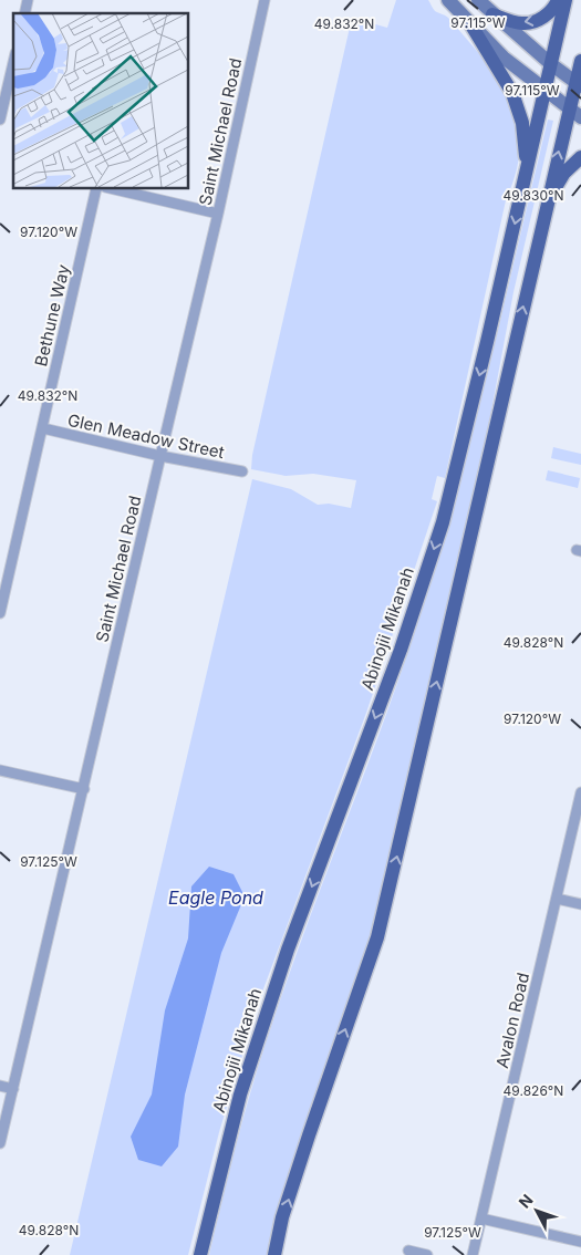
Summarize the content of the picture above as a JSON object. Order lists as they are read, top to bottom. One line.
{"streets":{"main road":["Abinojii Mikanah"],"street":["Saint Michael Road","Bethune Way","Glen Meadow Street","Avalon Road"]},"crossings":[["Saint Michael Road","Glen Meadow Street"],["Bethune Way","Glen Meadow Street"]],"water":["Eagle Pond"],"north":"top left","coordinates":["97.115°W","49.832°N","49.830°N","97.120°W","49.828°N","97.125°W","49.826°N"]}
